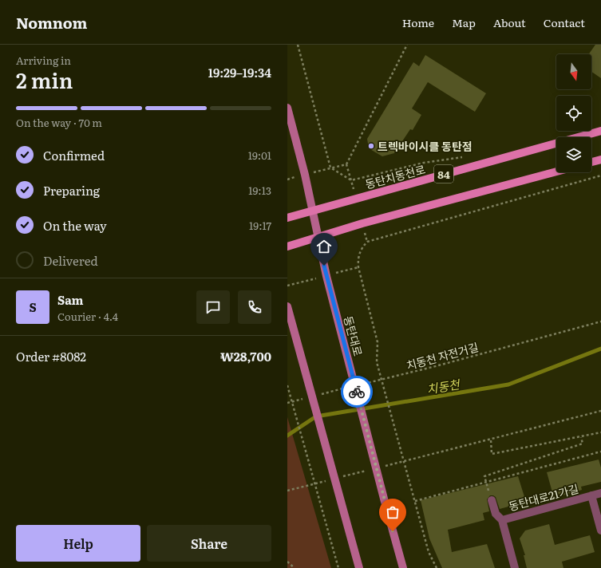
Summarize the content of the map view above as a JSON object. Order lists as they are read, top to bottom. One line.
{"streets":{"main road":["84","동탄치동천로","동탄대로"],"street":["동탄대로21가길"],"path":["치동천 자전거길"]},"crossings":[["84","동탄대로"],["동탄치동천로","동탄대로"]],"water":["치동천"],"places":["트렉바이시클 동탄점"],"north":"bottom","page":{"header":"Nomnom","nav":["Home","Map","About","Contact"],"heading":["2 min","Arriving in","19:29–19:34"],"panel":["Sam","Courier · 4.4","Order #8082","₩28,700"],"bar":"On the way · 70 m","list":[["Confirmed","19:01"],["Preparing","19:13"],["On the way","19:17"],"Delivered"],"round":"S","buttons":["Help","Share"]}}
